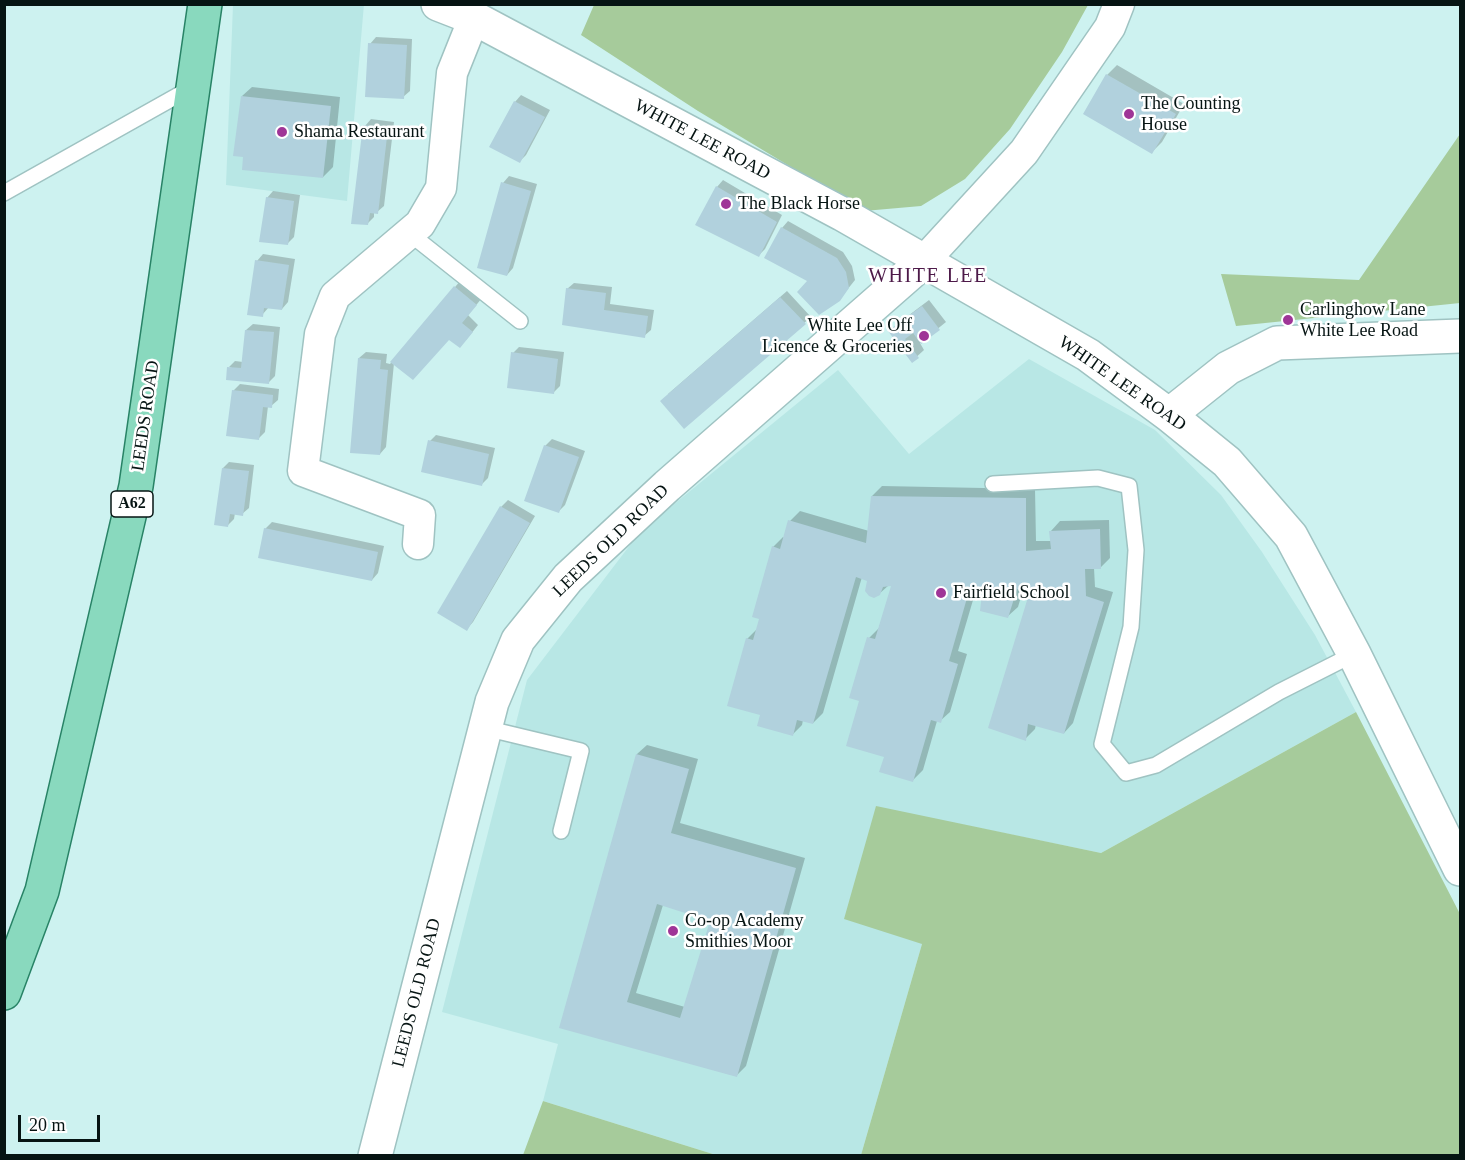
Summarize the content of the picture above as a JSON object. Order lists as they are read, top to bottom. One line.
{"streets":{"main road":["LEEDS ROAD","A62"],"street":["WHITE LEE ROAD","LEEDS OLD ROAD"]},"crossings":[["WHITE LEE ROAD","LEEDS OLD ROAD"]],"districts":["WHITE LEE"],"places":["The Counting House","Shama Restaurant","The Black Horse","Carlinghow Lane White Lee Road","White Lee Off Licence & Groceries","Fairfield School","Co-op Academy Smithies Moor"],"scale_bar":"20 m"}
